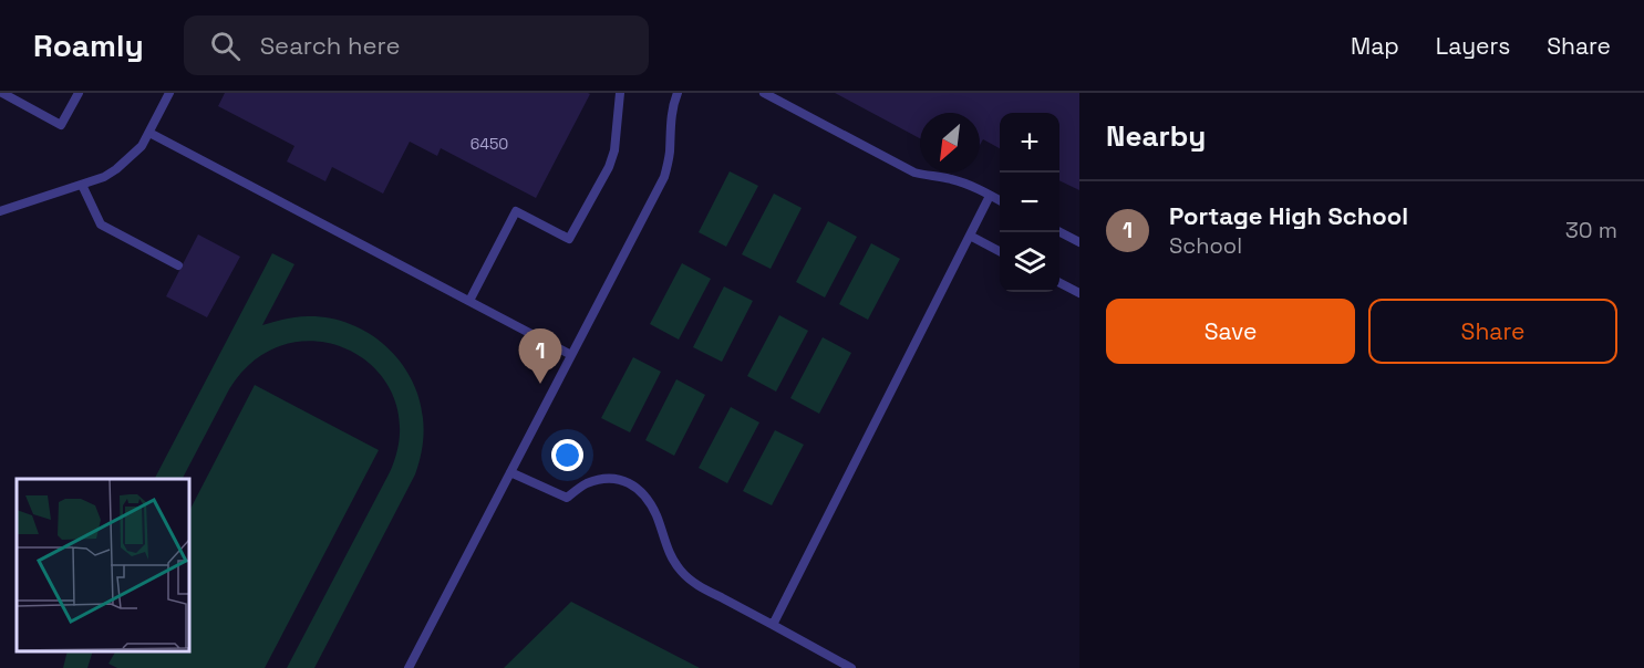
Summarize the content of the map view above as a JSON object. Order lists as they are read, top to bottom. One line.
{"house_numbers":["6450"],"north":"bottom left","page":{"header":"Roamly","search":"Search here","nav":["Map","Layers","Share"],"heading":"Nearby","map_buttons":["+","−"],"list":[{"mark":"1","name":"Portage High School","note":"School","value":"30 m"}],"buttons":["Save","Share"],"pins":"1"}}
